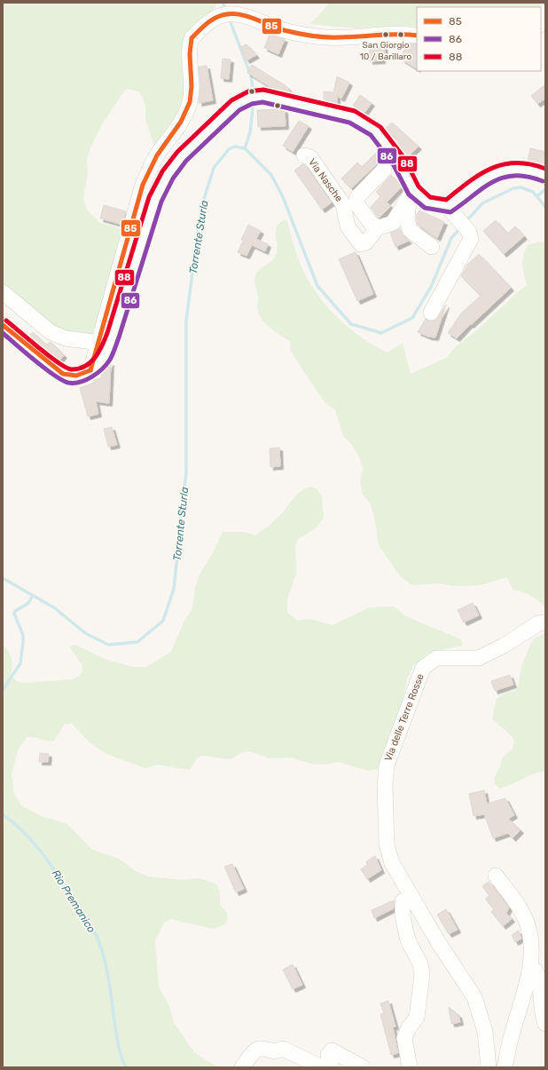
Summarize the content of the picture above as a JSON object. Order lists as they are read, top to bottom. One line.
{"streets":{"street":["Via Nasche","Via delle Terre Rosse"]},"water":["Torrente Sturla","Rio Premanico"],"places":["San Giorgio 10 / Barillaro"],"lines":["transit line 85","transit line 88","transit line 86"],"legend":["85","86","88"]}
